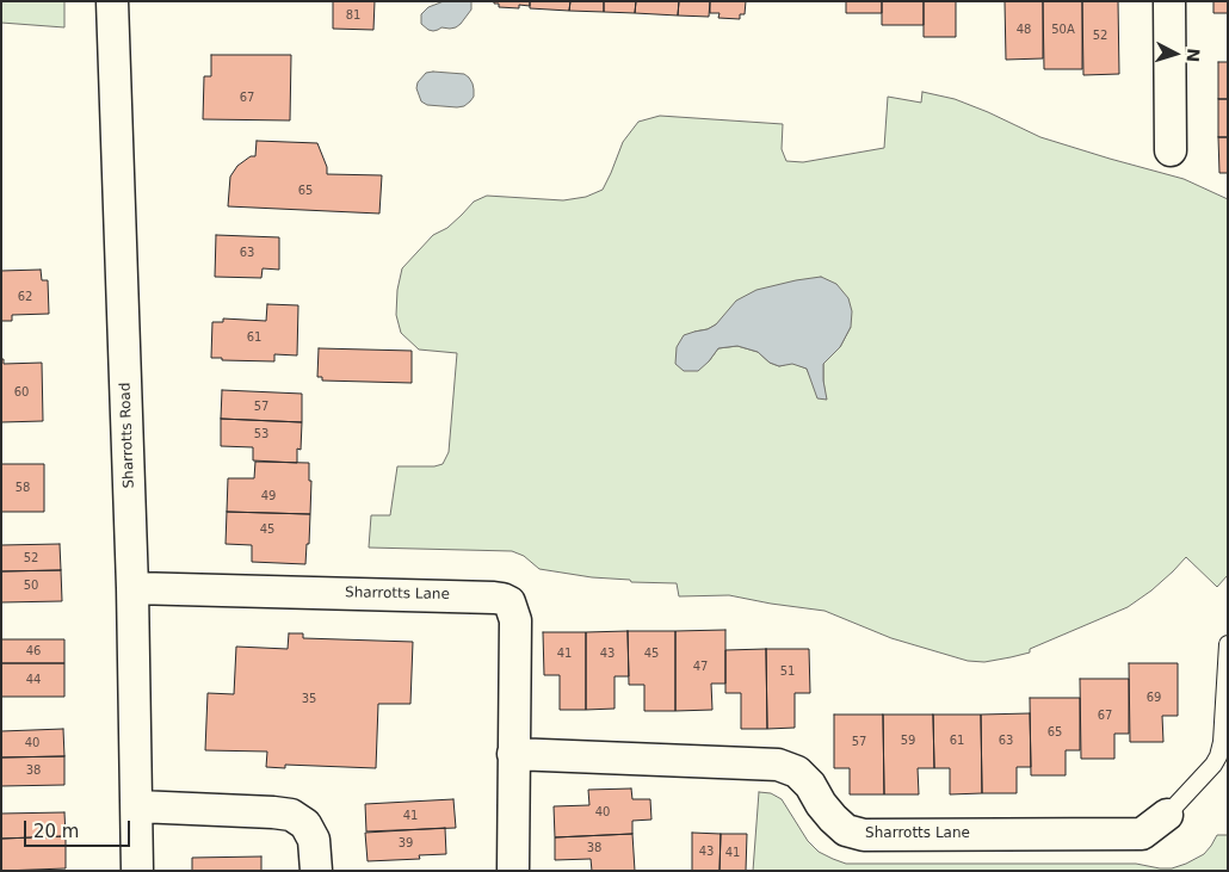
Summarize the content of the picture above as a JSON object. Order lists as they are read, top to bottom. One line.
{"streets":{"street":["Sharrotts Road","Sharrotts Lane"]},"crossings":[["Sharrotts Road","Sharrotts Lane"]],"house_numbers":["81","48","50A","52","67","65","63","62","61","60","57","53","58","49","45","52","50","46","41","43","45","47","51","44","69","35","67","65","59","61","63","57","40","38","40","41","39","38","43","41"],"scale_bar":"20 m","north":"right"}
